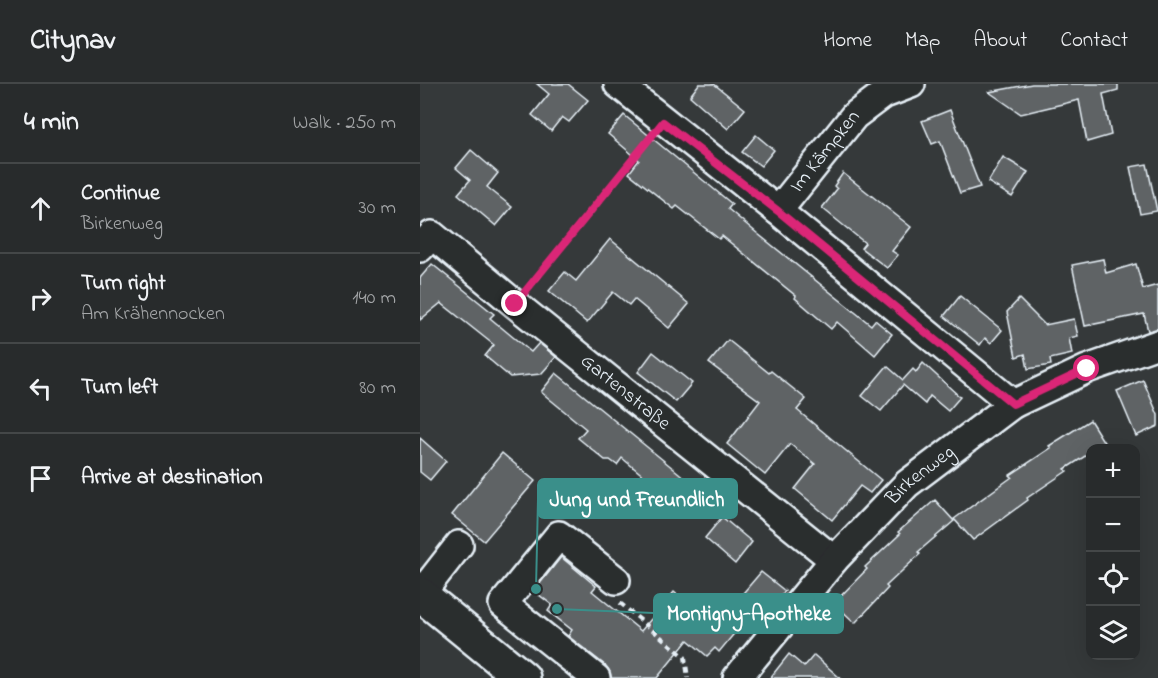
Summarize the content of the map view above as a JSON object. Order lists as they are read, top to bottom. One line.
{"streets":{"street":["Im Kämpken","Gartenstraße","Birkenweg"]},"crossings":[["Gartenstraße","Birkenweg"]],"places":["Jung und Freundlich","Montigny-Apotheke"],"page":{"header":"Citynav","nav":["Home","Map","About","Contact"],"heading":["4 min","Walk · 250 m"],"list":[["Continue","Birkenweg","30 m"],["Turn right","Am Krähennocken","140 m"],["Turn left","80 m"],"Arrive at destination"],"map_buttons":["+","−"]}}
